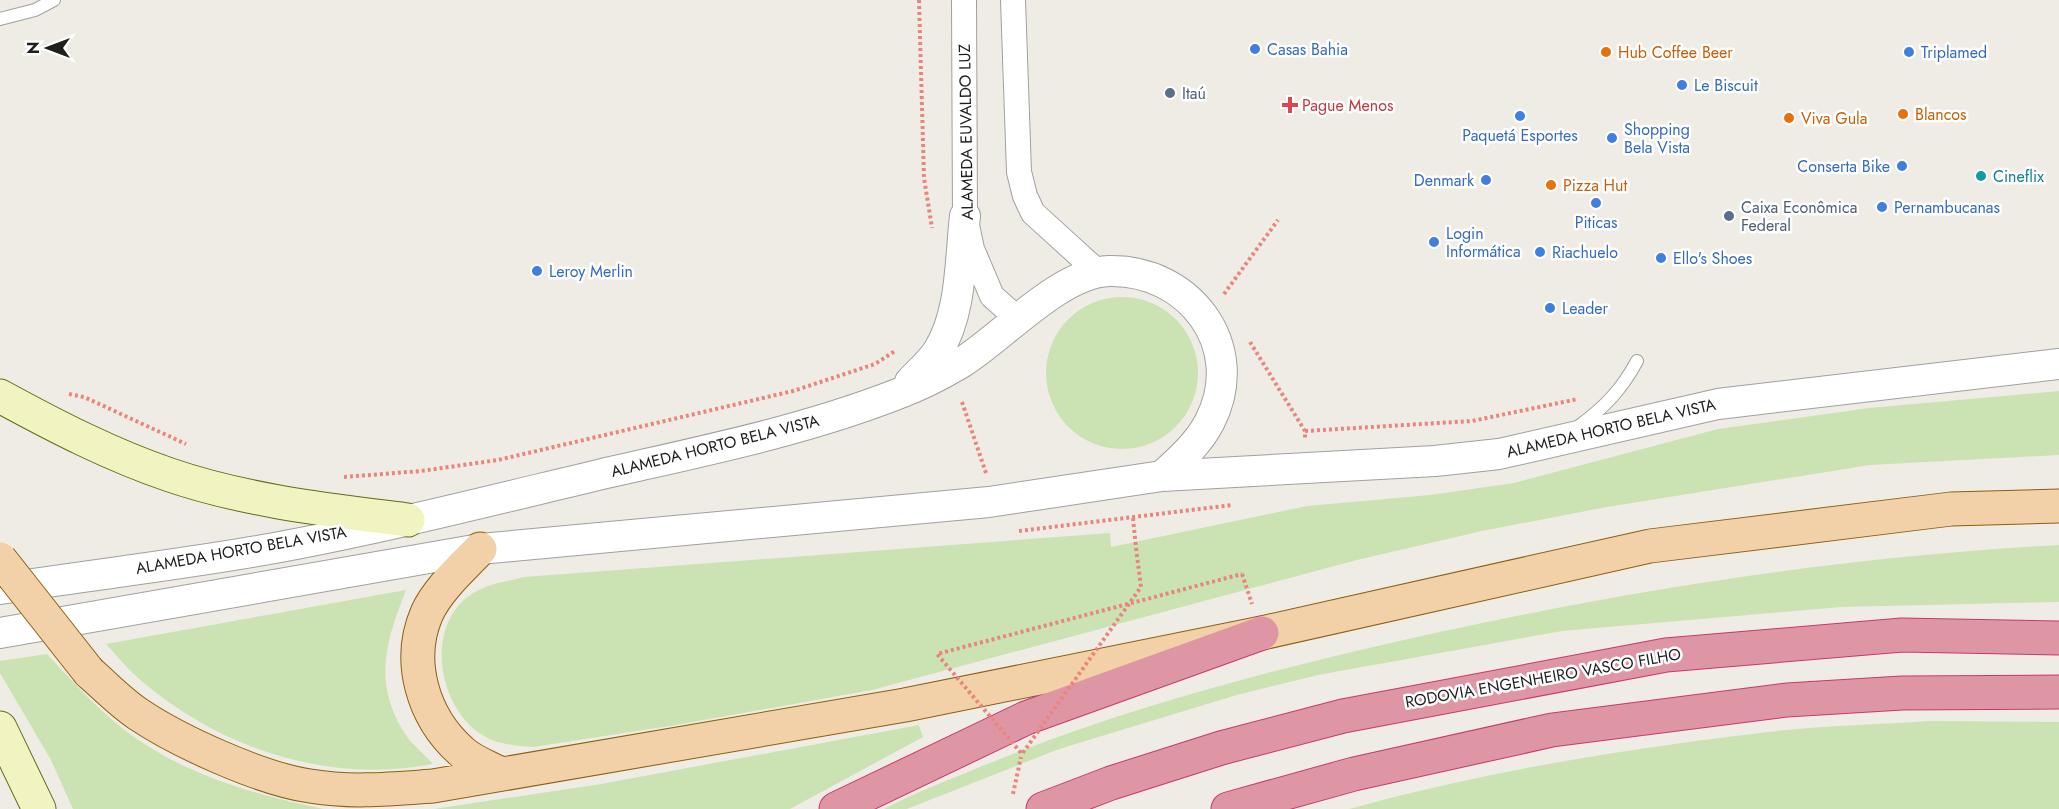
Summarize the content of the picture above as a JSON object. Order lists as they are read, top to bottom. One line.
{"streets":{"highway":["RODOVIA ENGENHEIRO VASCO FILHO"],"street":["ALAMEDA EUVALDO LUZ","ALAMEDA HORTO BELA VISTA"]},"crossings":[["ALAMEDA EUVALDO LUZ","ALAMEDA HORTO BELA VISTA"]],"places":{"other":["Casas Bahia","Hub Coffee Beer","Triplamed","Le Biscuit","Itaú","Blancos","Paquetá Esportes","Viva Gula","Shopping Bela Vista","Conserta Bike","Cineflix","Denmark","Pizza Hut","Piticas","Pernambucanas","Caixa Econômica Federal","Login Informática","Riachuelo","Ello's Shoes","Leroy Merlin","Leader"],"health":["Pague Menos"]},"north":"left"}
